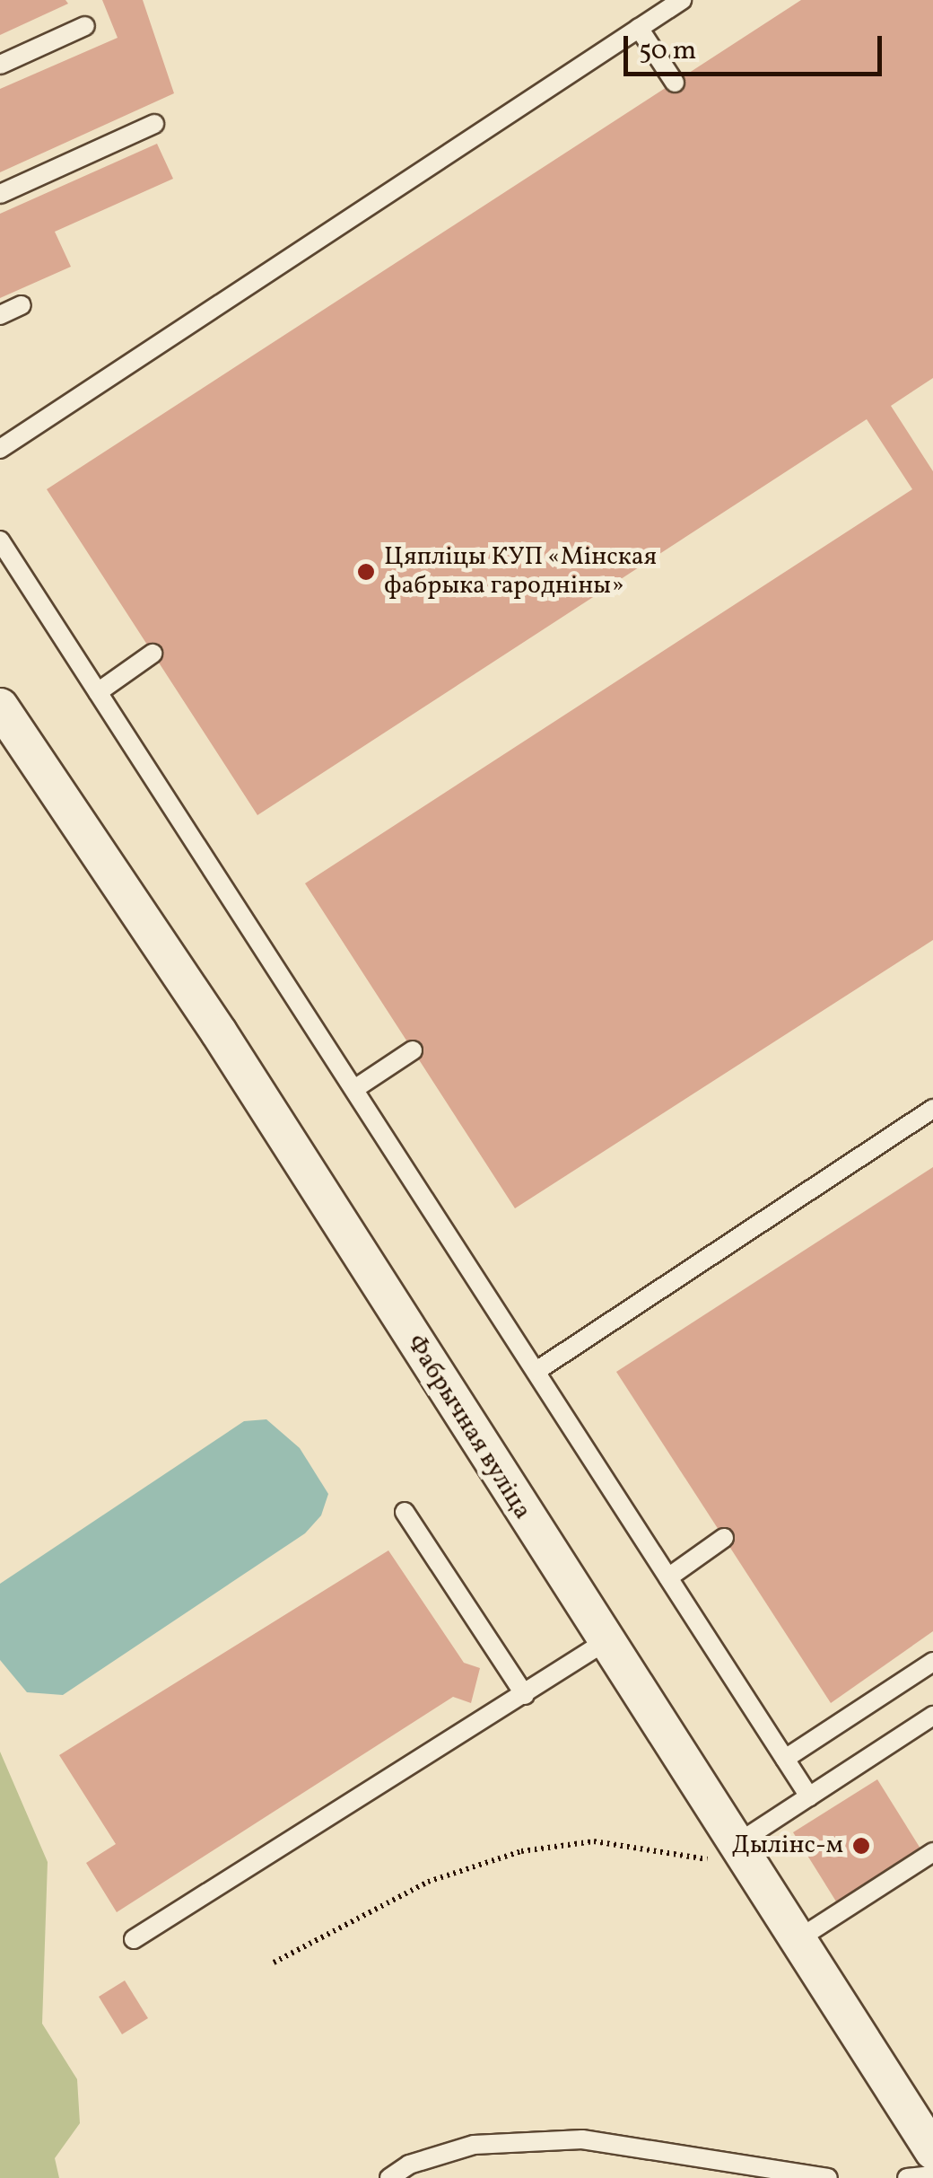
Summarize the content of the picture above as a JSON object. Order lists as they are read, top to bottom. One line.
{"streets":{"street":["Фабрычная вуліца"]},"places":["Цяпліцы КУП «Мінская фабрыка гародніны»","Дылінс-м"],"scale_bar":"50 m"}
